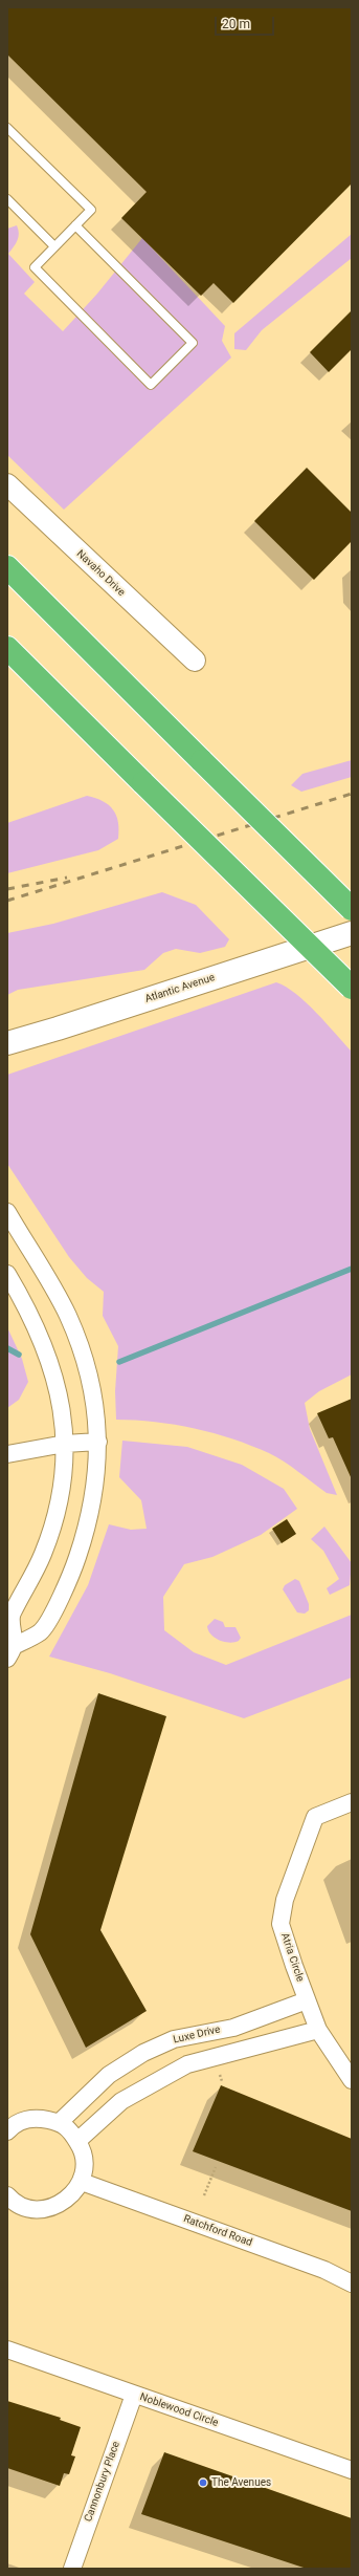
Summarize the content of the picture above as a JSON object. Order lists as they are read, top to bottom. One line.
{"streets":{"main road":["Atlantic Avenue"],"street":["Navaho Drive","Atria Circle","Luxe Drive","Ratchford Road","Noblewood Circle","Cannonbury Place"]},"crossings":[["Atria Circle","Luxe Drive"],["Noblewood Circle","Cannonbury Place"]],"places":["The Avenues"],"scale_bar":"20 m"}
